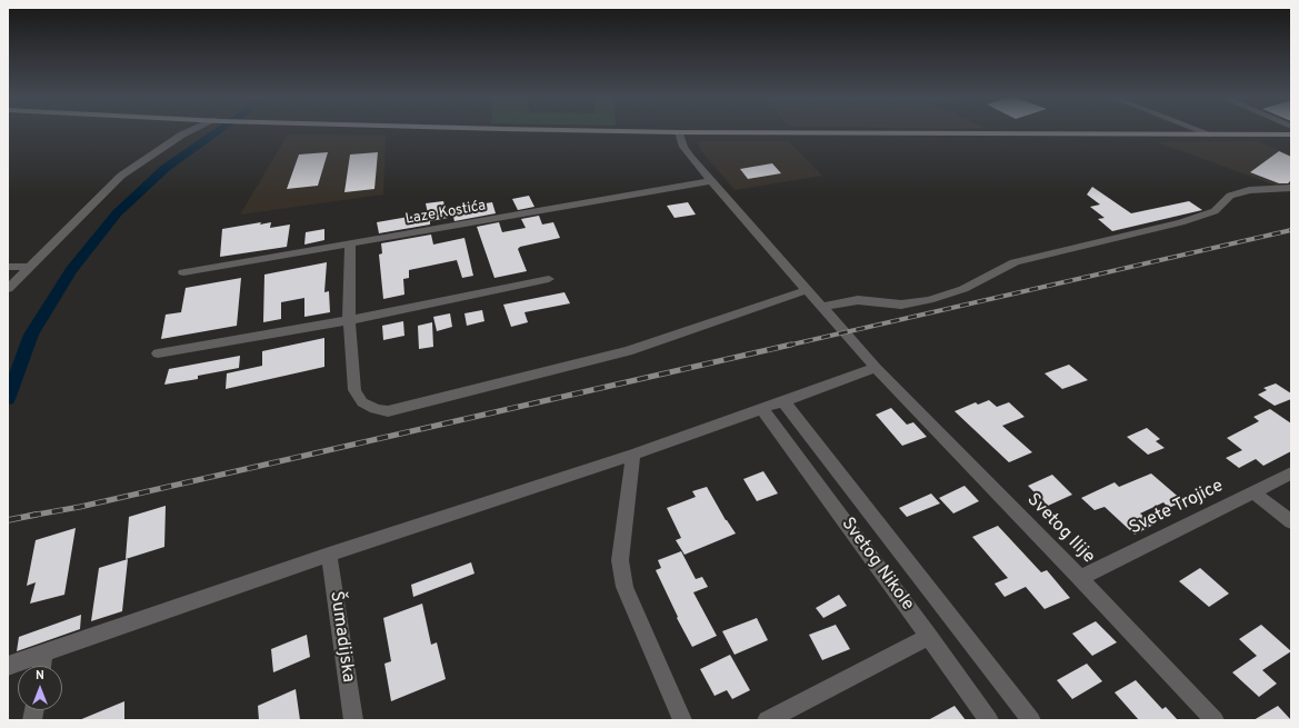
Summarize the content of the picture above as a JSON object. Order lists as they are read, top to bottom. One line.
{"streets":{"street":["Laze Kostića","Svete Trojice","Svetog Ilije","Svetog Nikole","Šumadijska"]},"crossings":[["Laze Kostića","Svetog Ilije"],["Svete Trojice","Svetog Ilije"]],"north":"top"}
